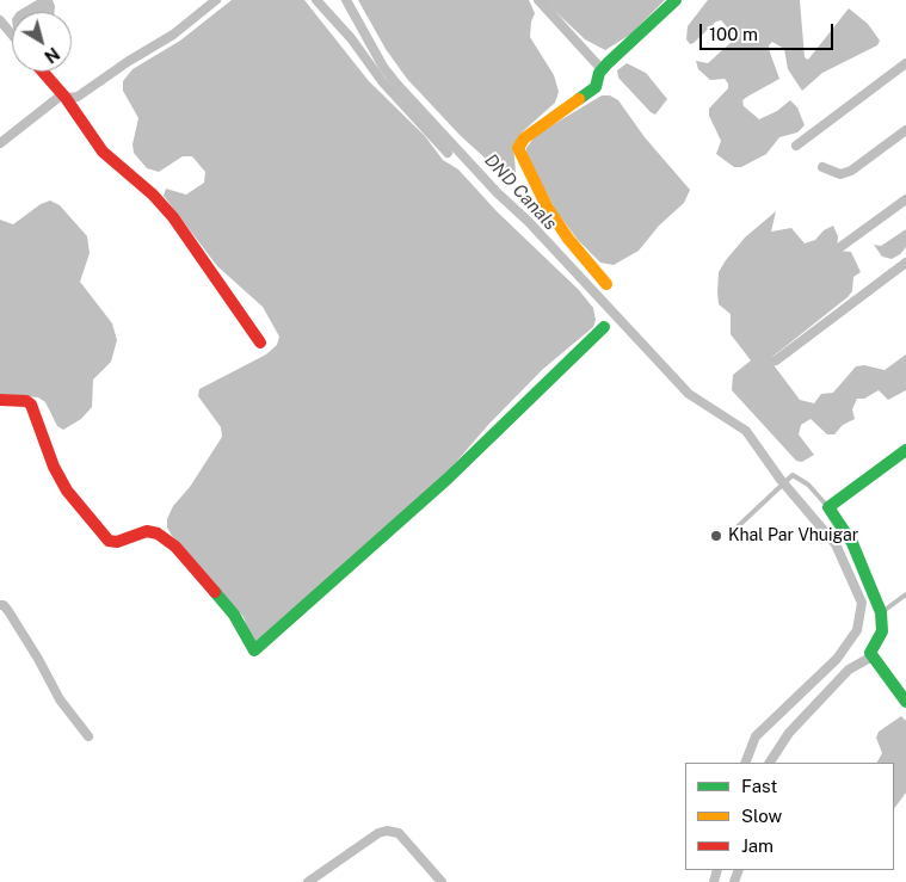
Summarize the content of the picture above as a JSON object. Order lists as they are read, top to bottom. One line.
{"water":["DND Canals"],"places":["Khal Par Vhuigar"],"legend":["Fast","Slow","Jam"],"scale_bar":"100 m","north":"bottom right"}
